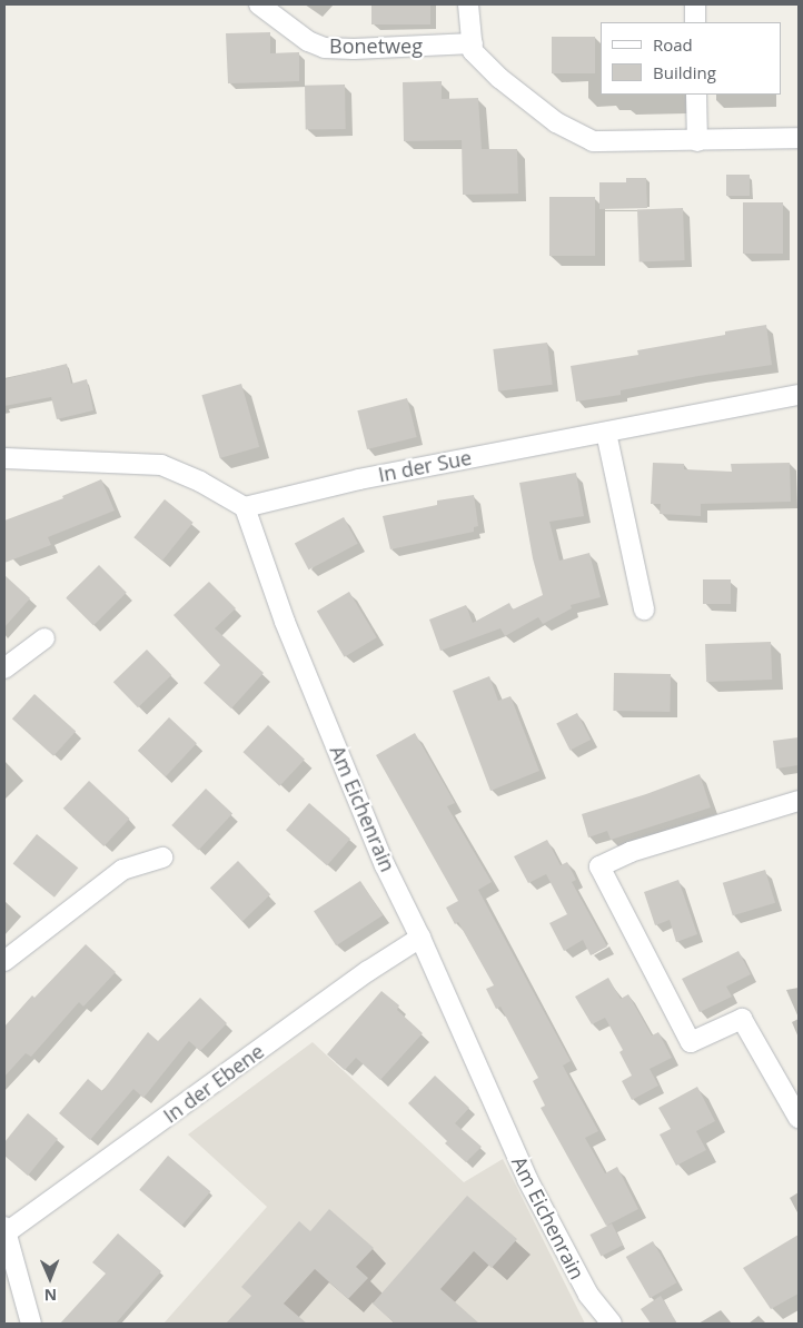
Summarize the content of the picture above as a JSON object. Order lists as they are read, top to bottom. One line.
{"streets":{"street":["Bonetweg","In der Sue","Am Eichenrain","In der Ebene"]},"crossings":[["In der Sue","Am Eichenrain"],["Am Eichenrain","In der Ebene"]],"legend":["Road","Building"],"north":"bottom"}
